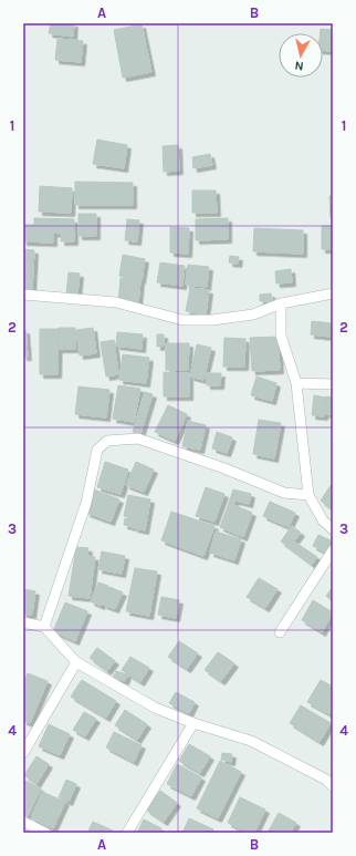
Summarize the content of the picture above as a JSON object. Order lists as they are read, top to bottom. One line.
{"north":"bottom","grid":{"columns":["A","B"],"rows":["1","2","3","4"]}}
